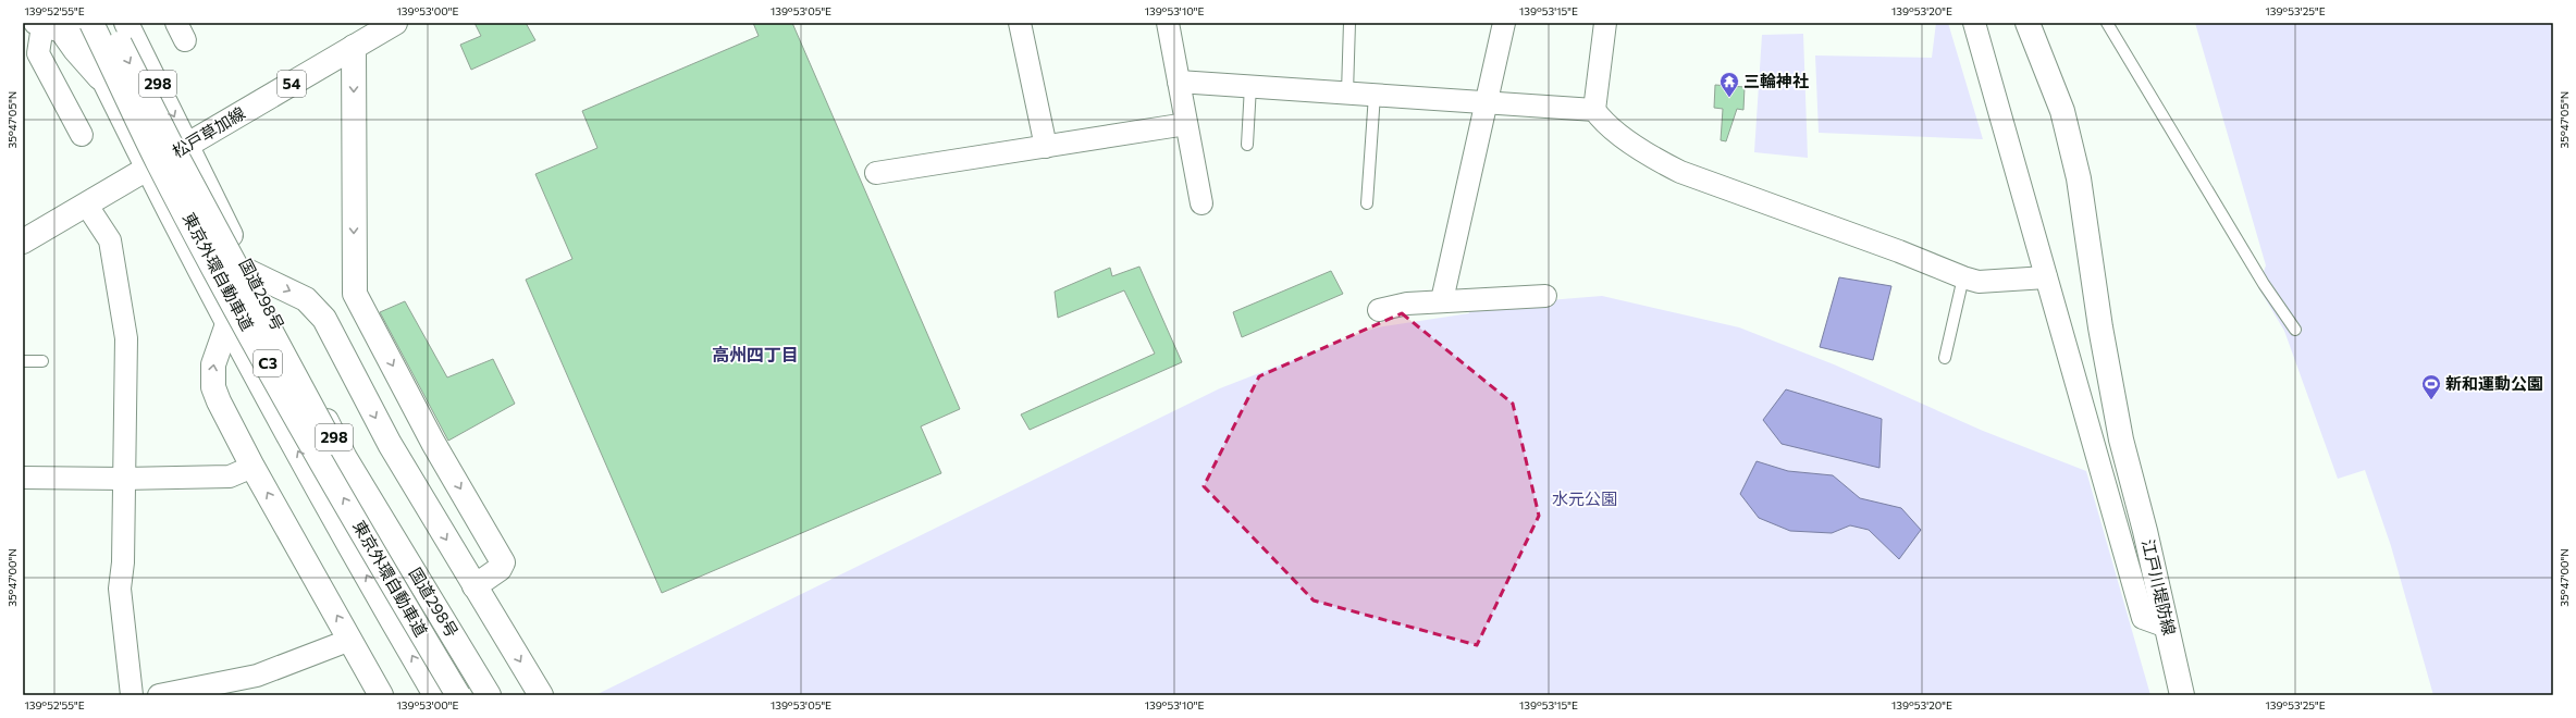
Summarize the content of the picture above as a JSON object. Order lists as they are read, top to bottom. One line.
{"streets":{"main road":["298","54","松戸草加線","東京外環自動車道","国道298号","C3","江戸川堤防線"]},"crossings":[["298","松戸草加線"],["松戸草加線","国道298号"]],"districts":["高州四丁目"],"parks":["水元公園"],"places":{"temple":["三輪神社"],"sports":["新和運動公園"]},"coordinates":["139°52'55\"E","139°53'00\"E","139°53'05\"E","139°53'10\"E","139°53'15\"E","139°53'20\"E","139°53'25\"E","35°47'05\"N","35°47'00\"N"]}
